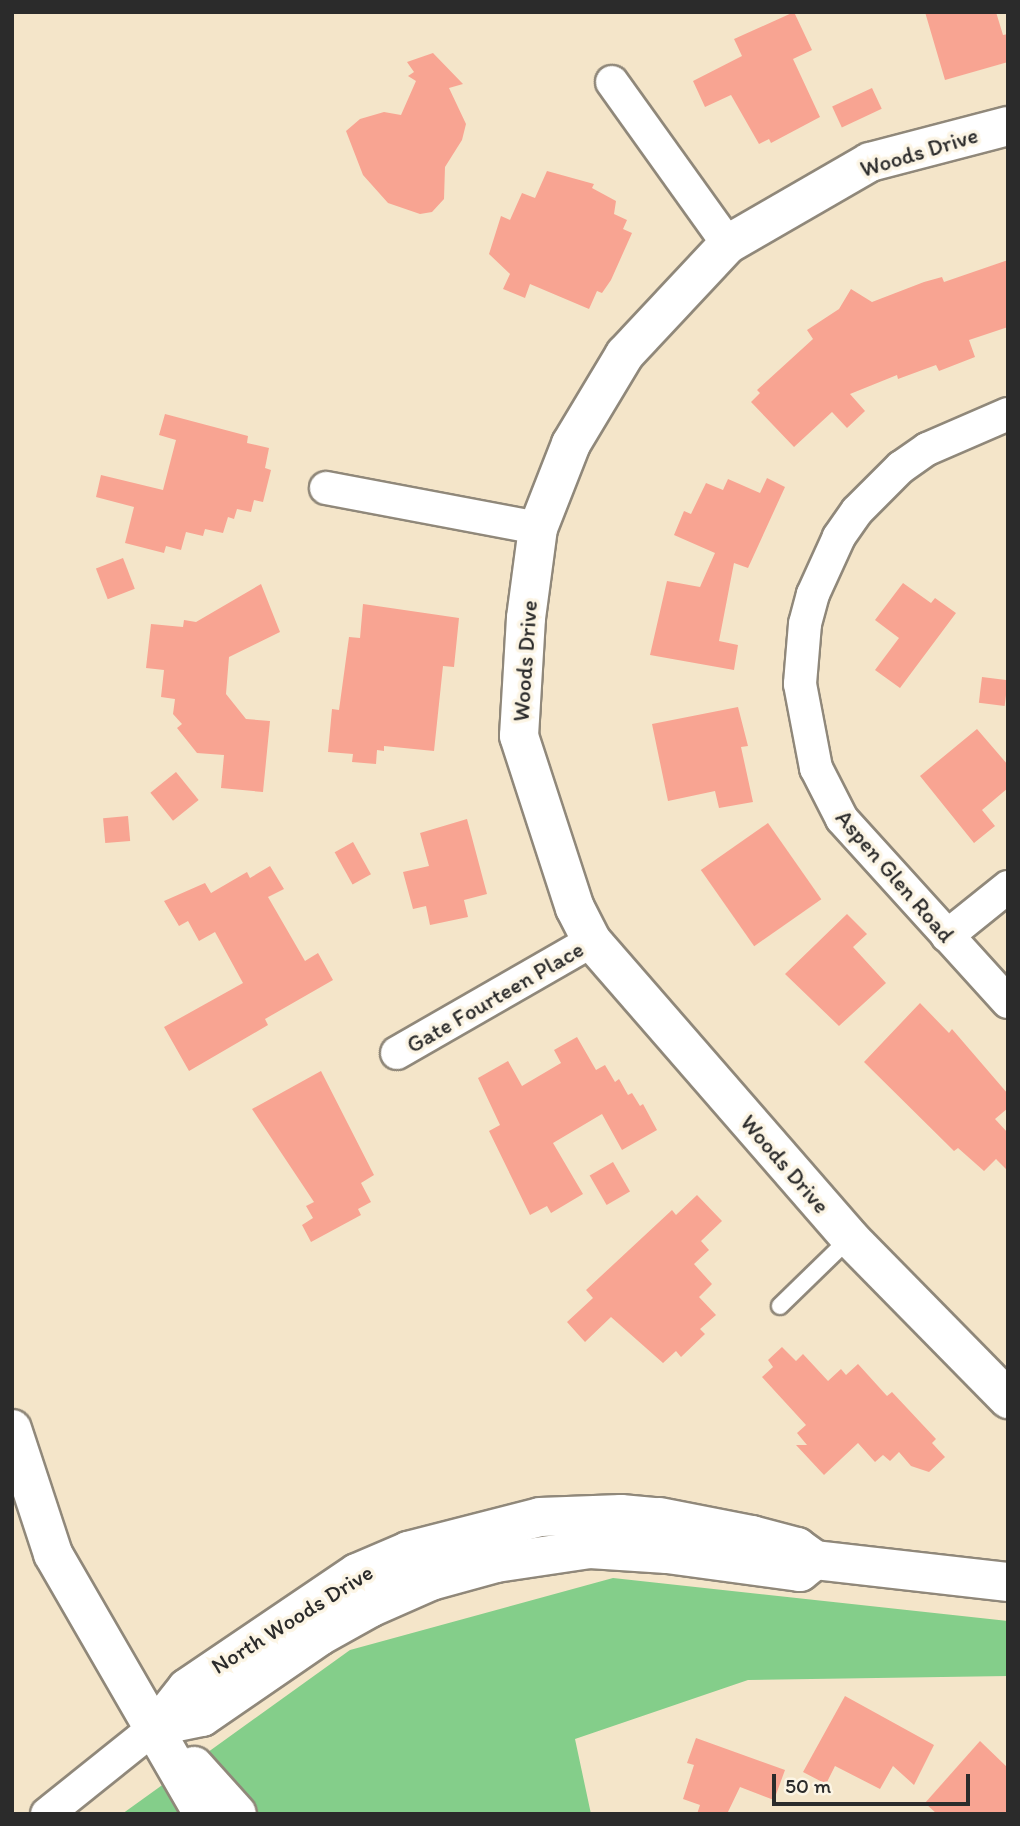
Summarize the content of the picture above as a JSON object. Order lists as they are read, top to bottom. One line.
{"streets":{"street":["Woods Drive","Aspen Glen Road","Gate Fourteen Place","North Woods Drive"]},"crossings":[["Woods Drive","Gate Fourteen Place"]],"scale_bar":"50 m"}
